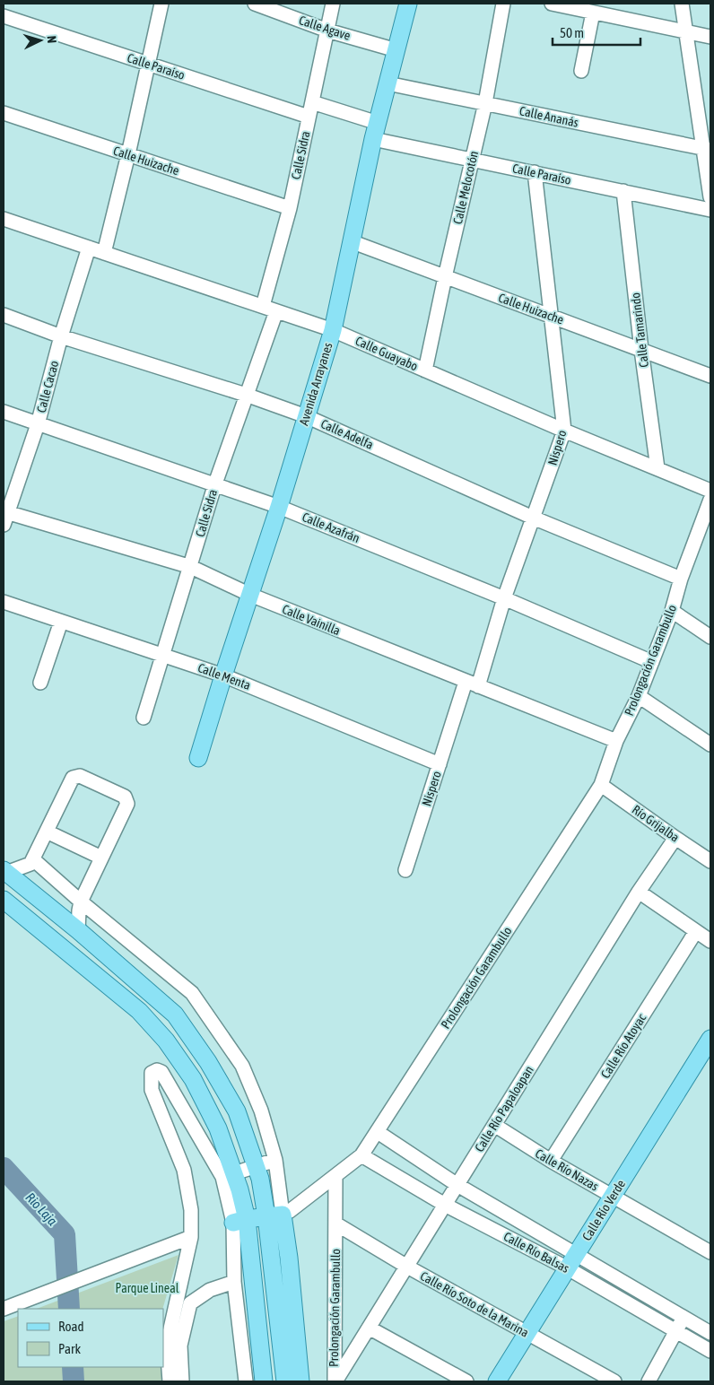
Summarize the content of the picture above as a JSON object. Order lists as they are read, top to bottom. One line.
{"streets":{"main road":["Avenida Arrayanes","Calle Río Verde"],"street":["Calle Agave","Calle Paraíso","Calle Ananás","Calle Sidra","Calle Huizache","Calle Melocotón","Calle Tamarindo","Calle Guayabo","Calle Cacao","Calle Adelfa","Nispero","Calle Azafrán","Calle Vainilla","Prolongación Garambullo","Calle Menta","Río Grijalba","Calle Río Atoyac","Calle Río Papaloapan","Calle Río Nazas","Calle Río Balsas","Calle Río Soto de la Marina"]},"crossings":[["Calle Agave","Calle Sidra"],["Calle Agave","Avenida Arrayanes"],["Calle Paraíso","Calle Sidra"],["Calle Paraíso","Calle Melocotón"],["Calle Paraíso","Calle Tamarindo"],["Calle Paraíso","Avenida Arrayanes"],["Calle Paraíso","Nispero"],["Calle Ananás","Calle Melocotón"],["Calle Ananás","Avenida Arrayanes"],["Calle Sidra","Calle Huizache"],["Calle Sidra","Calle Guayabo"],["Calle Sidra","Calle Adelfa"],["Calle Sidra","Calle Azafrán"],["Calle Sidra","Calle Vainilla"],["Calle Sidra","Calle Menta"],["Calle Huizache","Calle Melocotón"],["Calle Huizache","Calle Tamarindo"],["Calle Huizache","Avenida Arrayanes"],["Calle Huizache","Nispero"],["Calle Melocotón","Calle Guayabo"],["Calle Tamarindo","Calle Guayabo"],["Calle Guayabo","Avenida Arrayanes"],["Calle Guayabo","Calle Cacao"],["Calle Guayabo","Nispero"],["Avenida Arrayanes","Calle Adelfa"],["Avenida Arrayanes","Calle Azafrán"],["Avenida Arrayanes","Calle Vainilla"],["Avenida Arrayanes","Calle Menta"],["Calle Cacao","Calle Adelfa"],["Calle Cacao","Calle Azafrán"],["Calle Cacao","Calle Vainilla"],["Calle Adelfa","Nispero"],["Calle Adelfa","Prolongación Garambullo"],["Nispero","Calle Azafrán"],["Nispero","Calle Vainilla"],["Nispero","Calle Menta"],["Calle Azafrán","Prolongación Garambullo"],["Calle Vainilla","Prolongación Garambullo"],["Prolongación Garambullo","Río Grijalba"],["Prolongación Garambullo","Calle Río Papaloapan"],["Prolongación Garambullo","Calle Río Balsas"],["Prolongación Garambullo","Calle Río Soto de la Marina"],["Río Grijalba","Calle Río Papaloapan"],["Calle Río Atoyac","Calle Río Nazas"],["Calle Río Papaloapan","Calle Río Nazas"],["Calle Río Papaloapan","Calle Río Balsas"],["Calle Río Papaloapan","Calle Río Soto de la Marina"],["Calle Río Nazas","Calle Río Verde"],["Calle Río Verde","Calle Río Balsas"],["Calle Río Verde","Calle Río Soto de la Marina"]],"water":["Rio Laja"],"parks":["Parque Lineal"],"legend":["Road","Park"],"scale_bar":"50 m","north":"right"}
